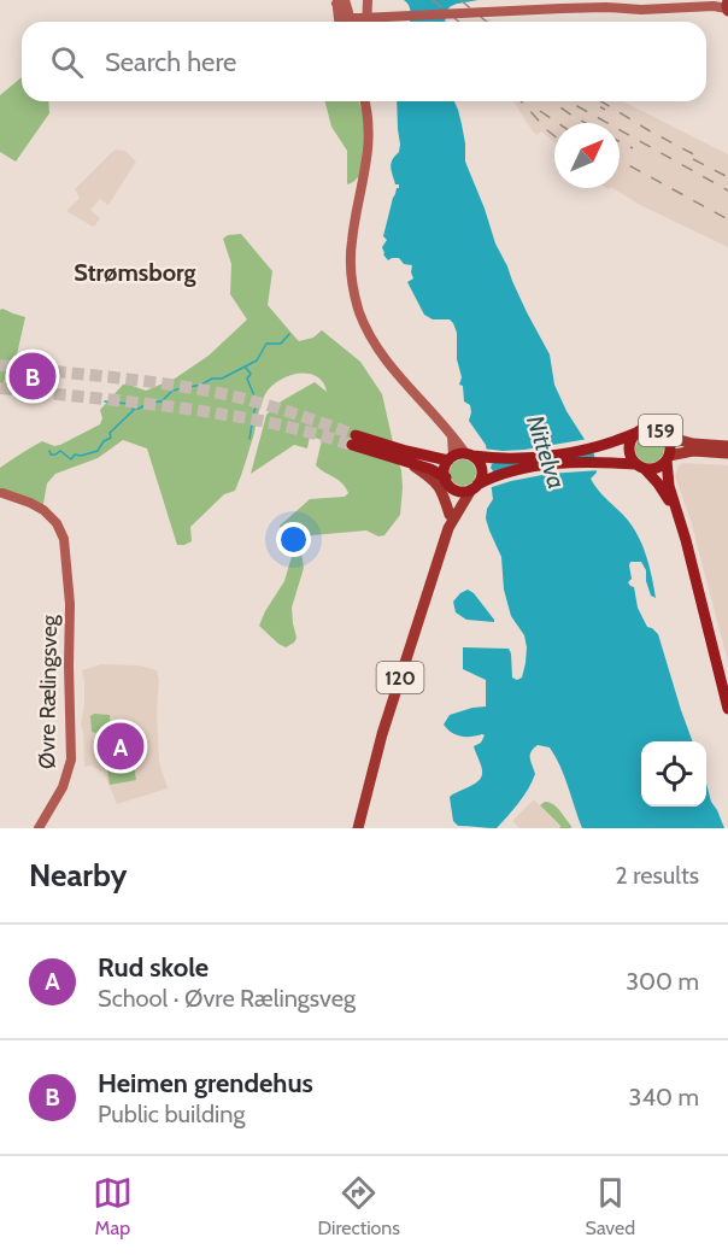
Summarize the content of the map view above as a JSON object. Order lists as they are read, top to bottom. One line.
{"streets":{"highway":["159"],"main road":["120","Øvre Rælingsveg"]},"crossings":[["159","120"]],"districts":["Strømsborg"],"water":["Nittelva"],"north":"top right","page":{"search":"Search here","pins":["B","A"],"heading":["Nearby","2 results"],"list":[{"mark":"A","name":"Rud skole","note":"School · Øvre Rælingsveg","value":"300 m"},{"mark":"B","name":"Heimen grendehus","note":"Public building","value":"340 m"}],"nav":["Map","Directions","Saved"]}}
